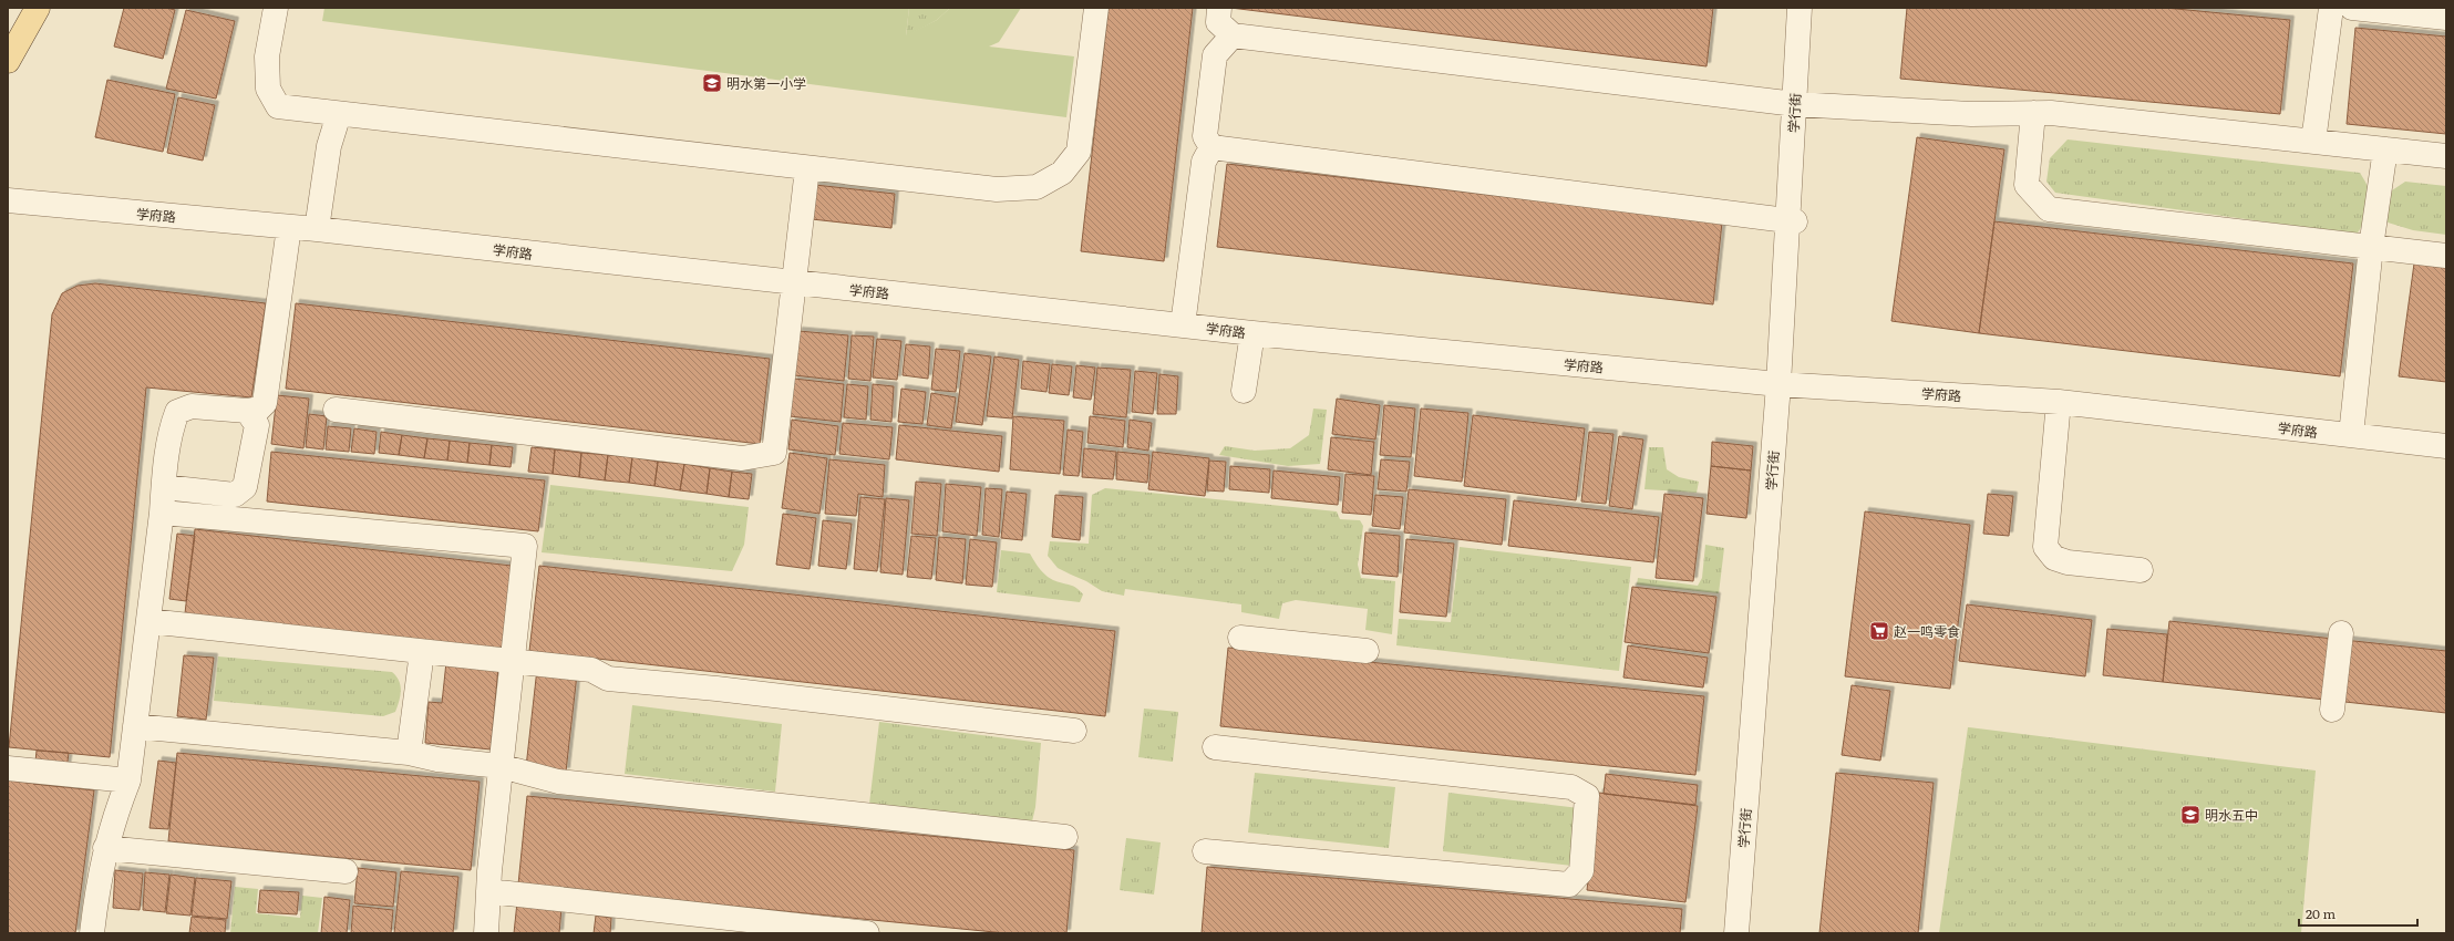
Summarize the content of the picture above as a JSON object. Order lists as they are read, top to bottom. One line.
{"streets":{"street":["学行街","学府路"]},"crossings":[["学行街","学府路"]],"places":{"school or university":["明水第一小学","明水五中"],"supermarket":["赵一鸣零食"]},"scale_bar":"20 m"}
